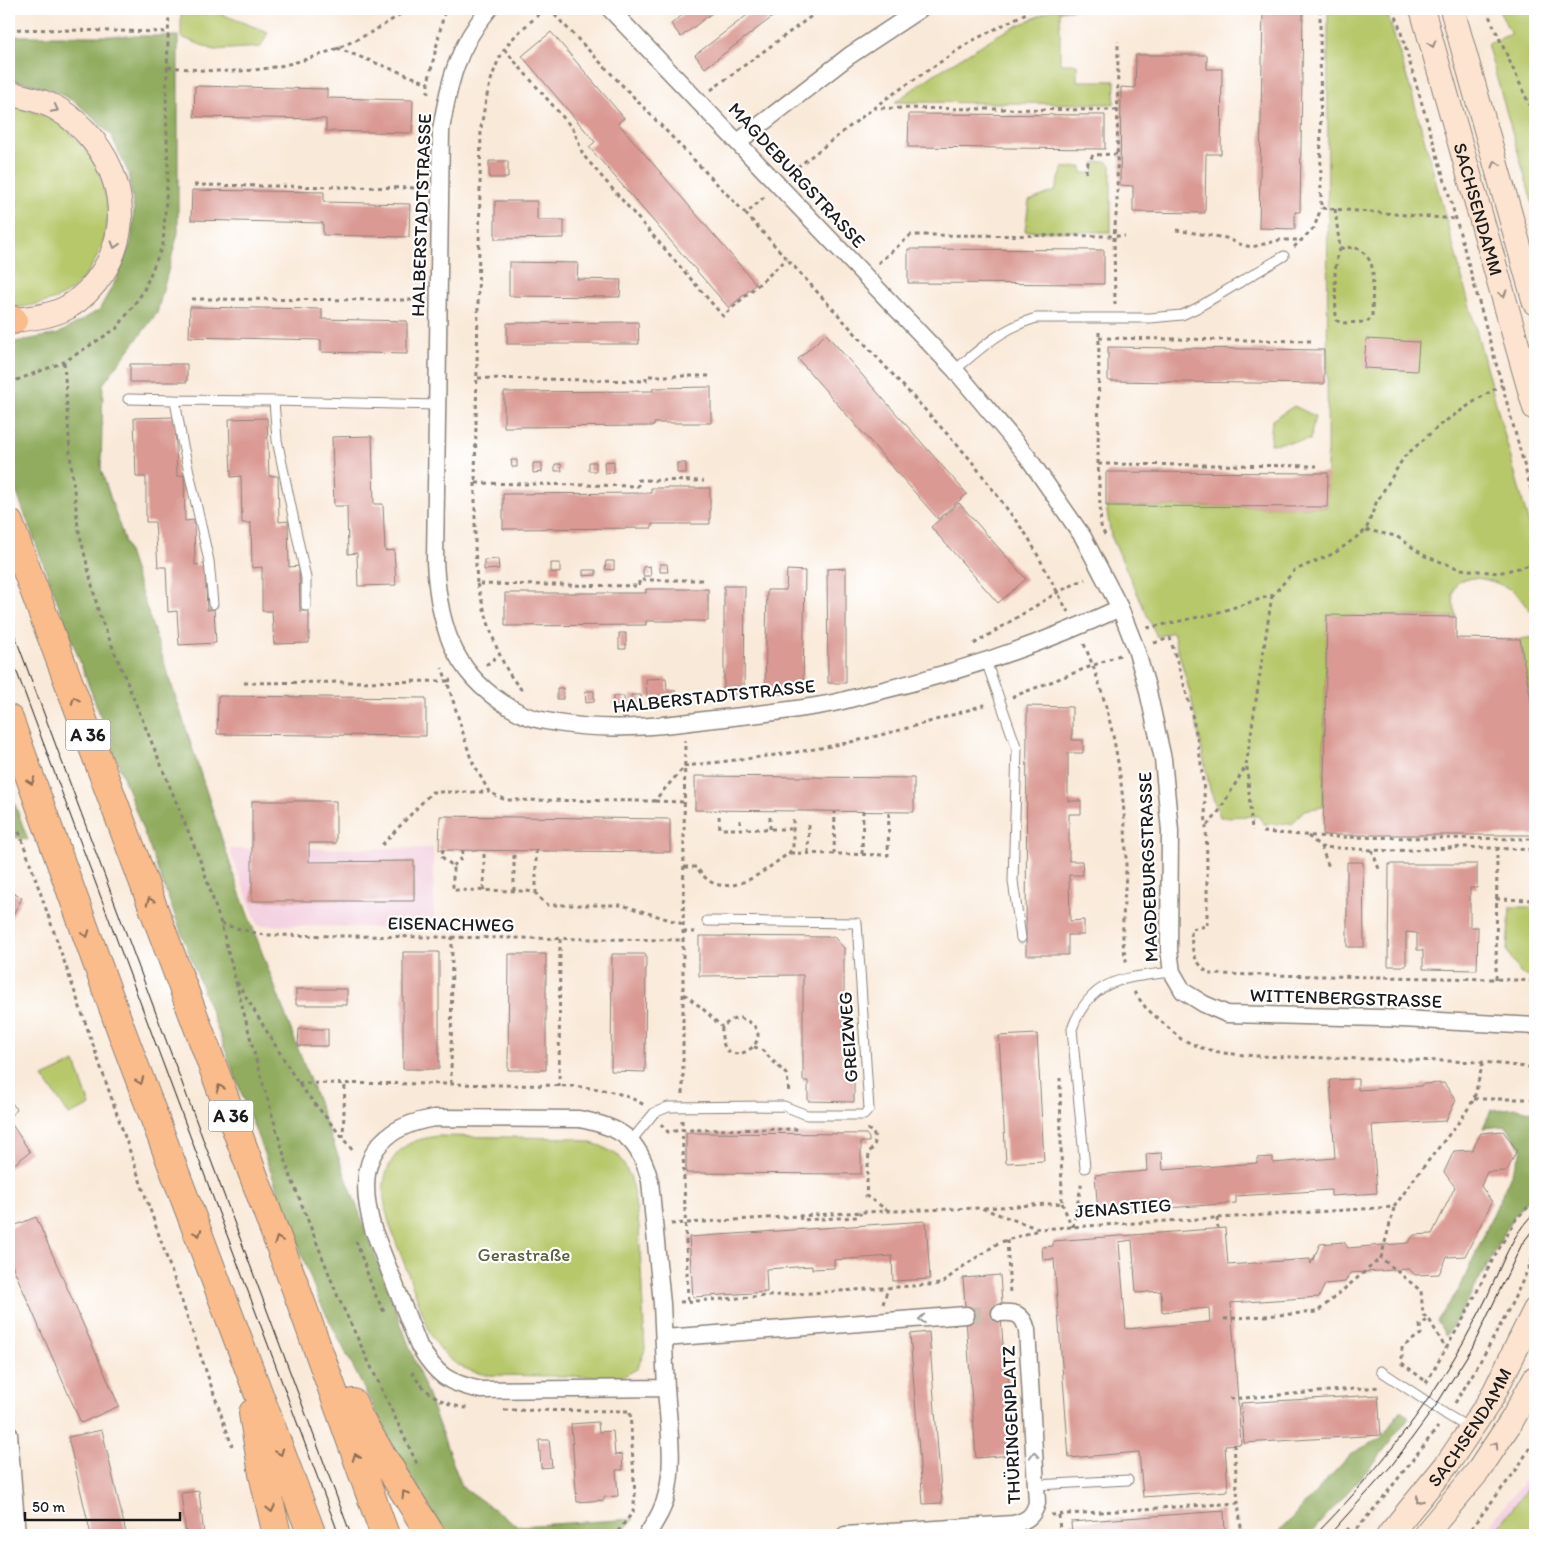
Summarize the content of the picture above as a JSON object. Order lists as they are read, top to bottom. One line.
{"streets":{"highway":["A 36"],"street":["MAGDEBURGSTRASSE","SACHSENDAMM","HALBERSTADTSTRASSE","WITTENBERGSTRASSE","THÜRINGENPLATZ"],"lane":["GREIZWEG"],"path":["EISENACHWEG","JENASTIEG"]},"crossings":[["MAGDEBURGSTRASSE","HALBERSTADTSTRASSE"],["MAGDEBURGSTRASSE","WITTENBERGSTRASSE"]],"one_way":["THÜRINGENPLATZ"],"parks":["Gerastraße"],"scale_bar":"50 m"}
